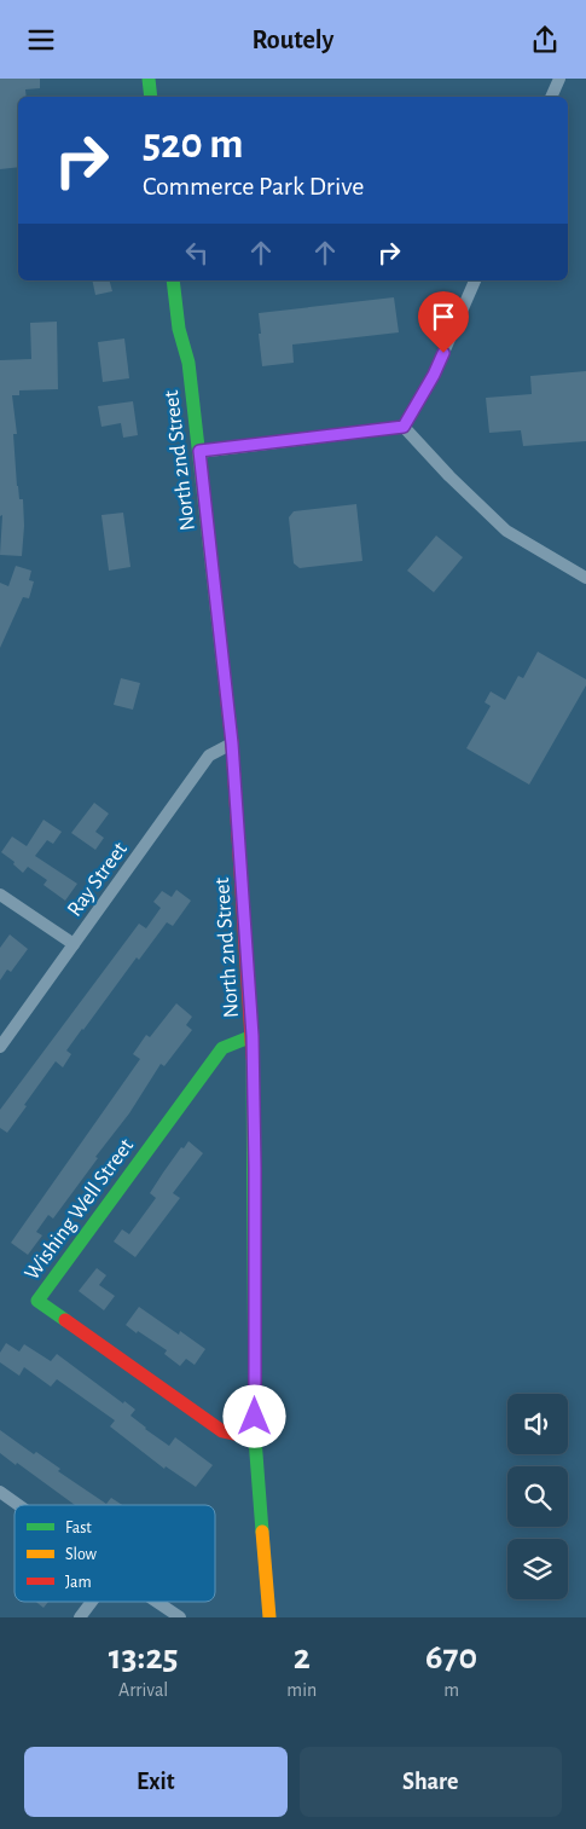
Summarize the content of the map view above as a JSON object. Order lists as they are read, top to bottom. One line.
{"streets":{"main road":["North 2nd Street","Wishing Well Street"],"street":["Ray Street"]},"crossings":[["North 2nd Street","Ray Street"],["North 2nd Street","Wishing Well Street"]],"legend":["Fast","Slow","Jam"],"page":{"header":"Routely","turn":["520 m","Commerce Park Drive"],"eta":["13:25","Arrival","2","min","670","m"],"buttons":["Exit","Share"]}}
